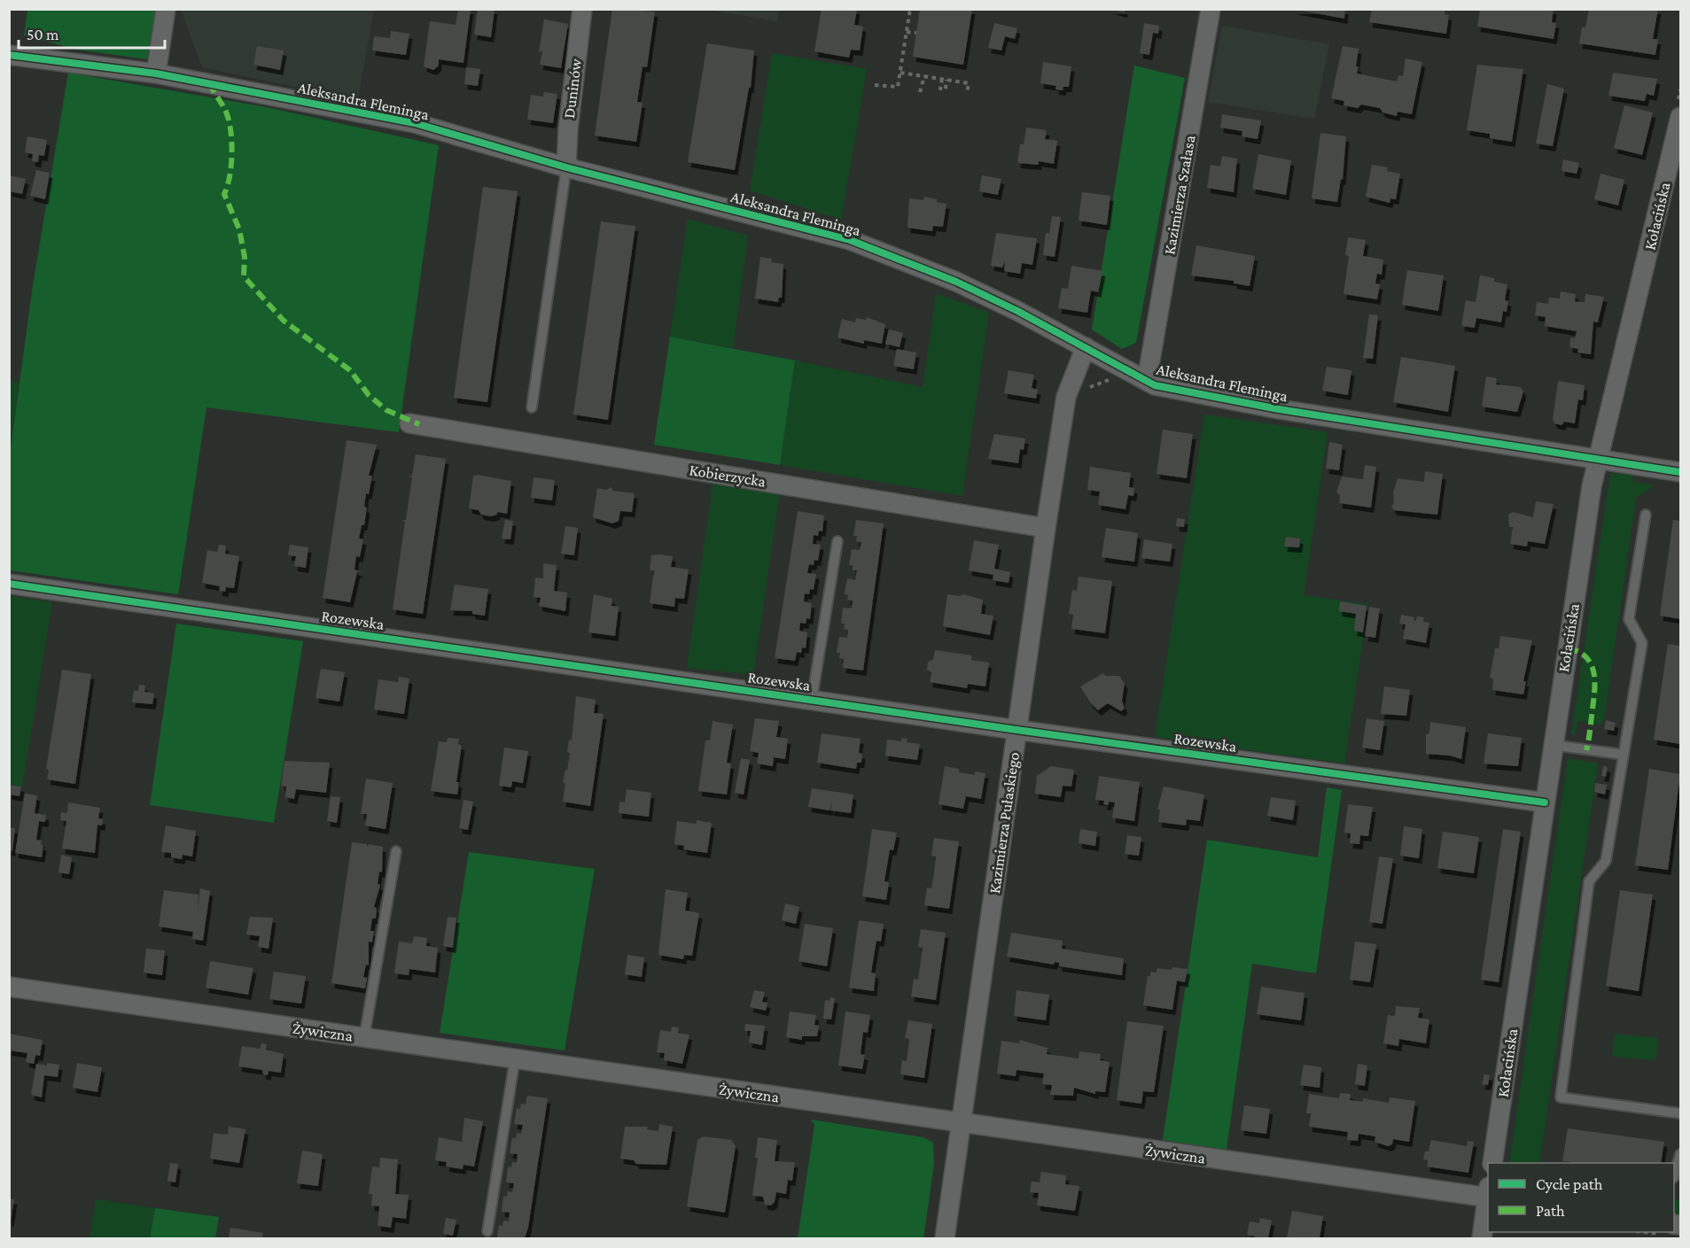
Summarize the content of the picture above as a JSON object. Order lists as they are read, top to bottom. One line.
{"streets":{"street":["Duninów","Aleksandra Fleminga","Kazimierza Szałasa","Kołacińska","Kobierzycka","Rozewska","Kazimierza Pułaskiego","Żywiczna"]},"crossings":[["Duninów","Aleksandra Fleminga"],["Aleksandra Fleminga","Kazimierza Szałasa"],["Aleksandra Fleminga","Kołacińska"],["Aleksandra Fleminga","Kazimierza Pułaskiego"],["Kołacińska","Rozewska"],["Kobierzycka","Kazimierza Pułaskiego"],["Rozewska","Kazimierza Pułaskiego"],["Kazimierza Pułaskiego","Żywiczna"]],"legend":["Cycle path","Path"],"scale_bar":"50 m"}
